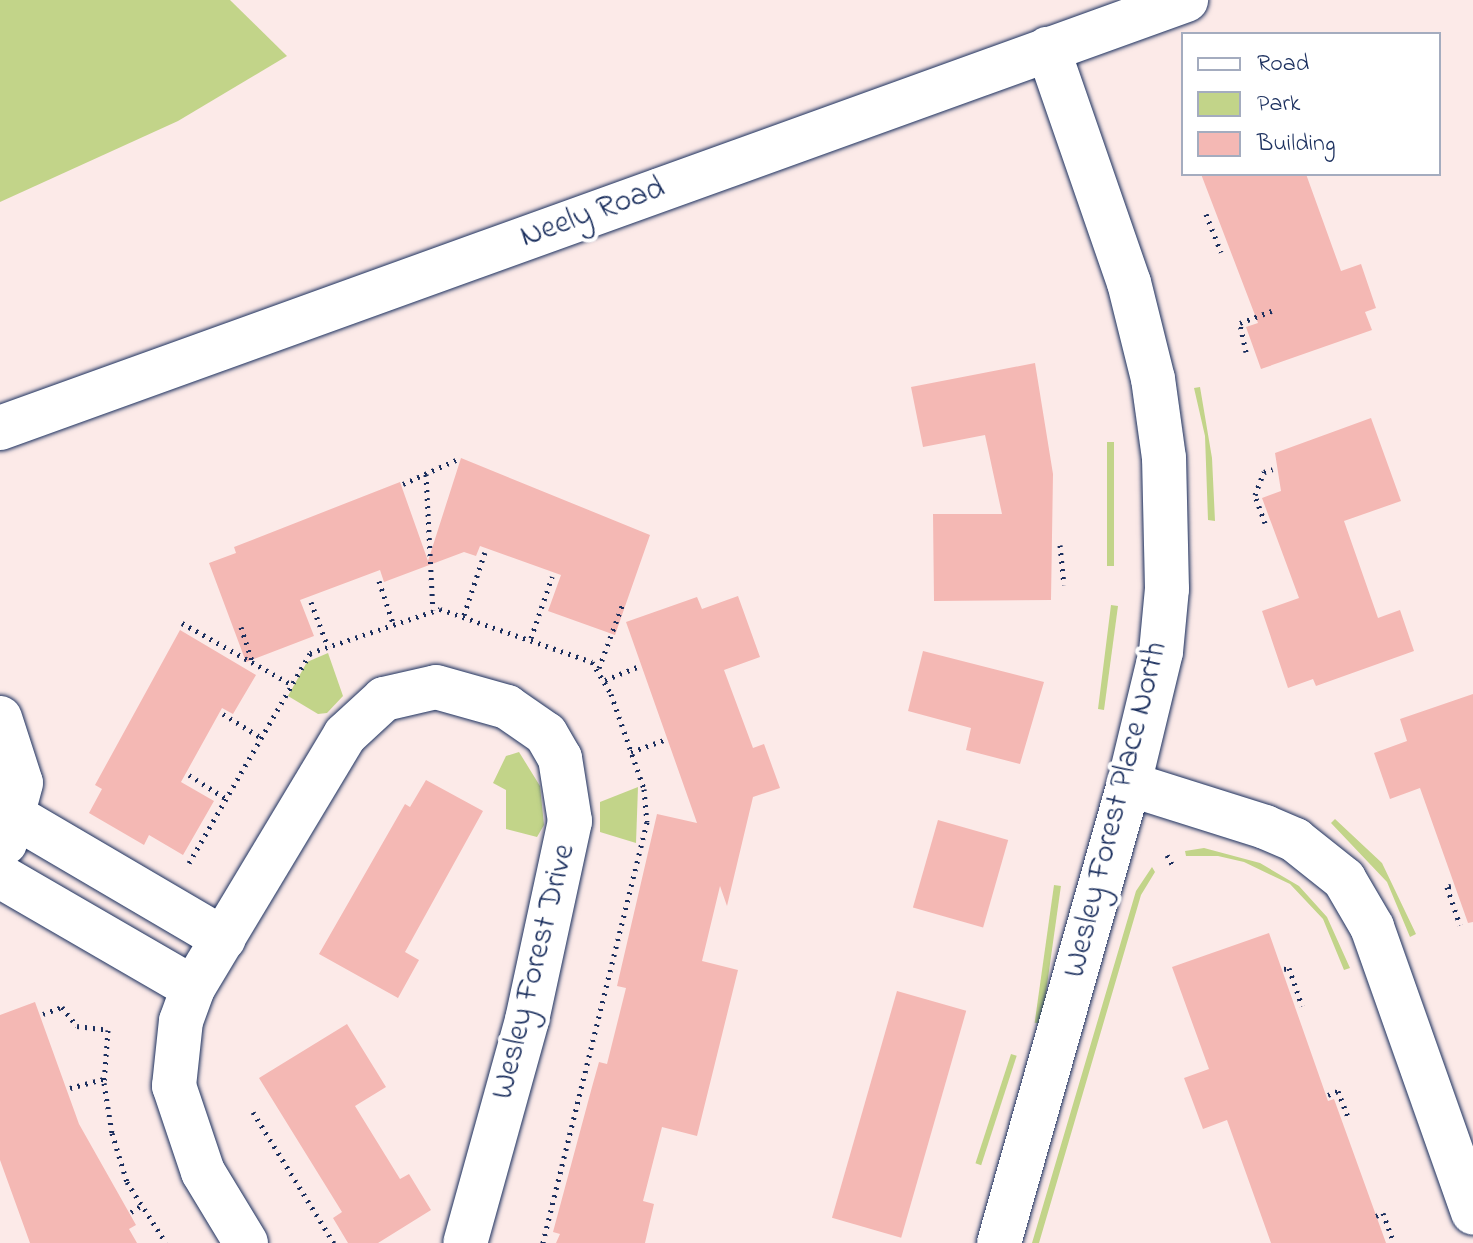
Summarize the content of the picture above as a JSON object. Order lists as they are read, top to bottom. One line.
{"streets":{"street":["Neely Road","Wesley Forest Place North","Wesley Forest Drive"]},"crossings":[["Neely Road","Wesley Forest Place North"]],"legend":["Road","Park","Building"]}
